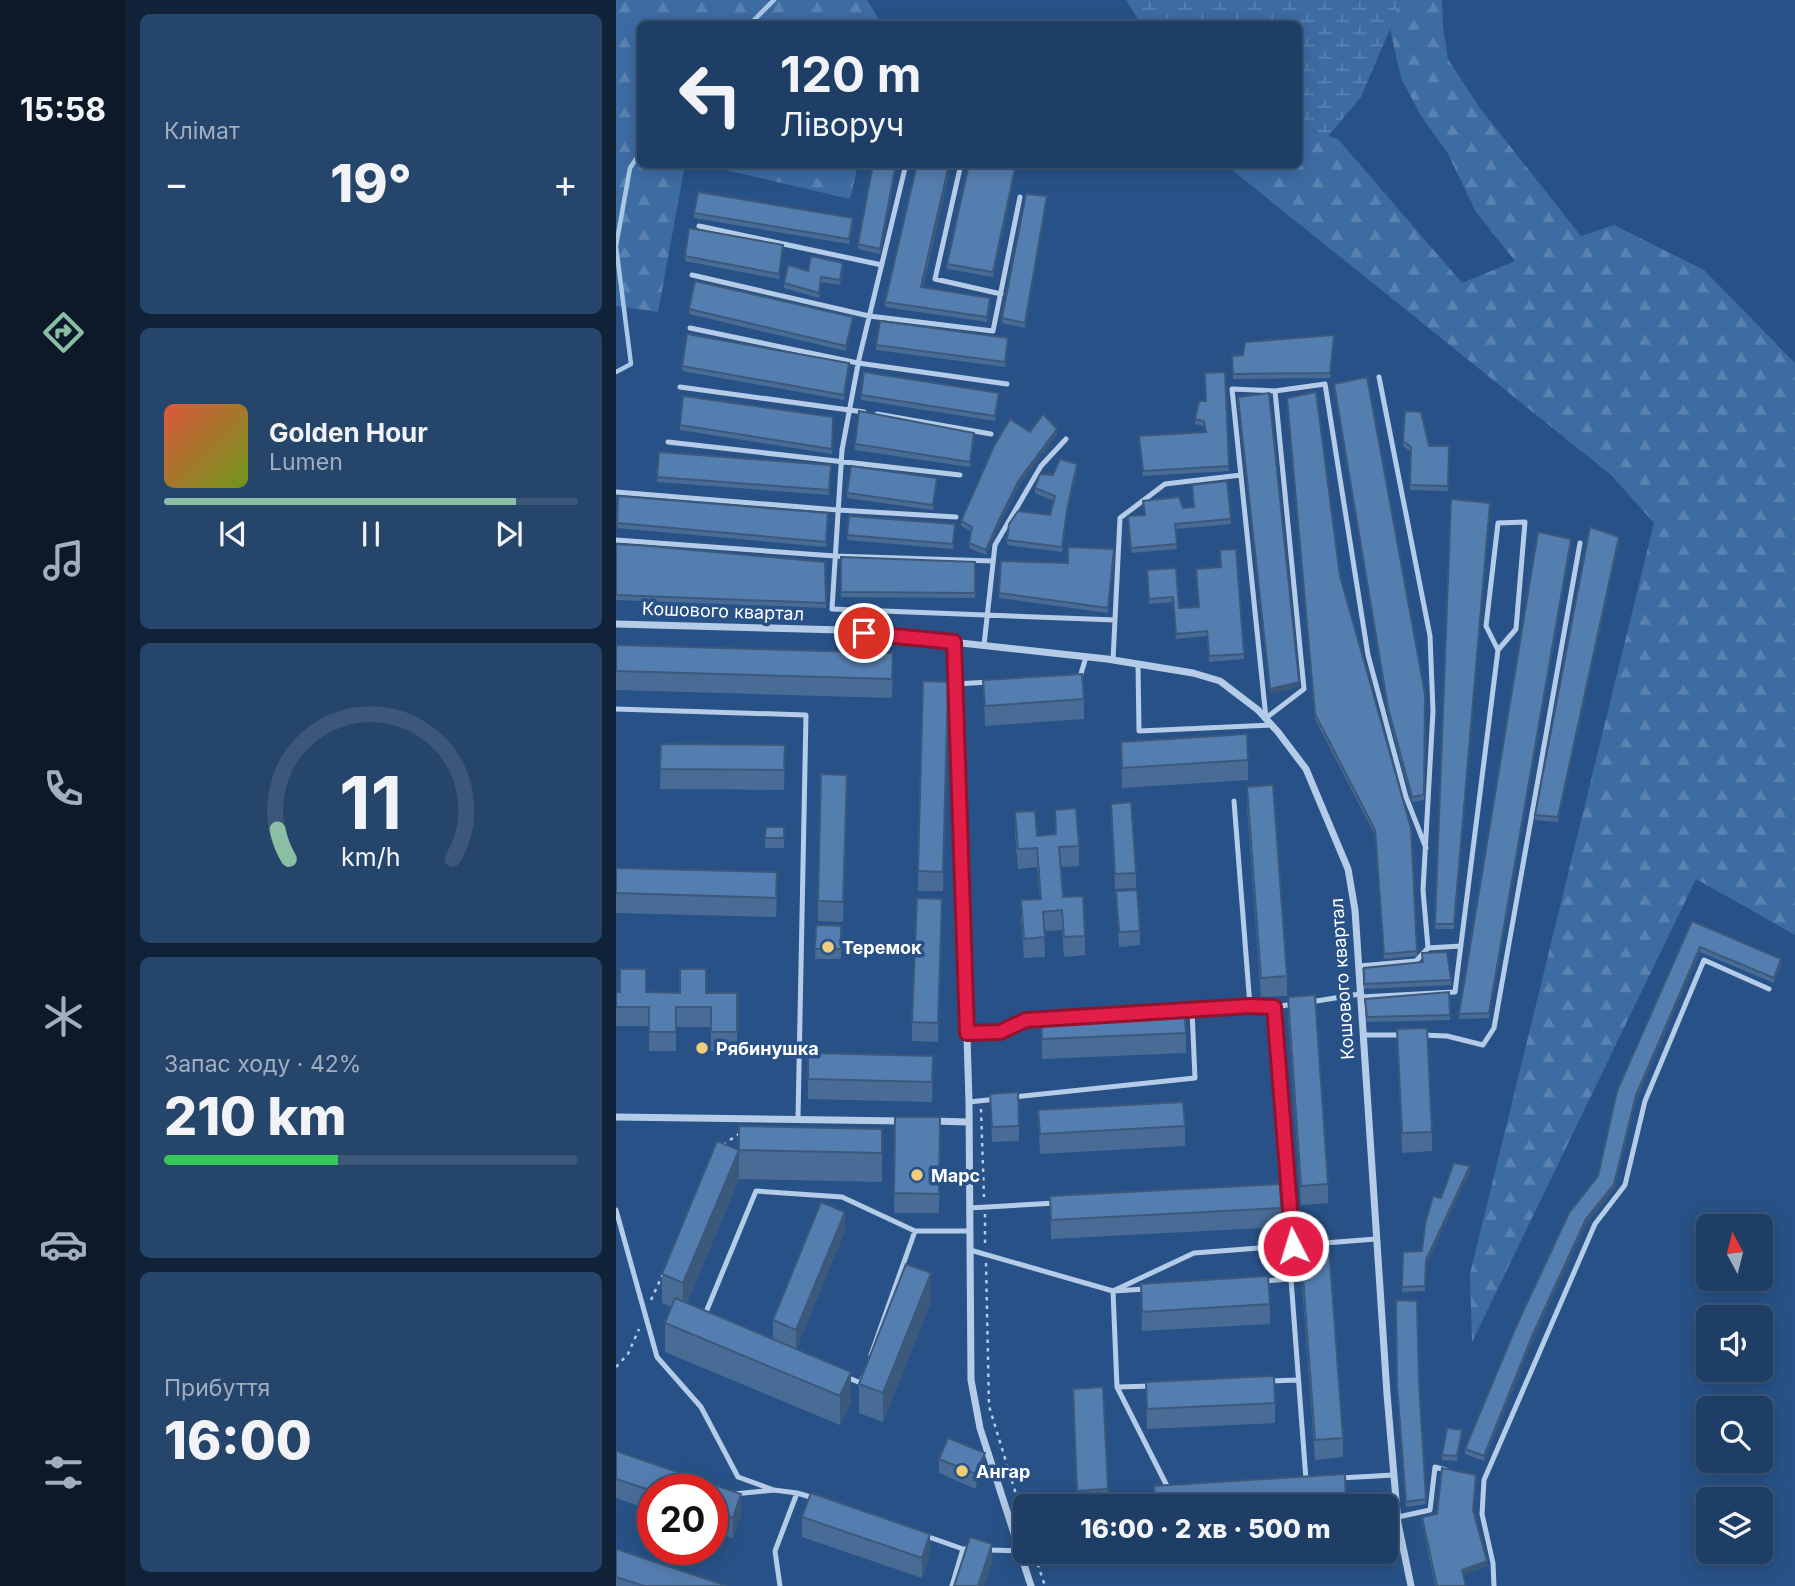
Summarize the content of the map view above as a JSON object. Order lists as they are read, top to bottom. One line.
{"streets":{"street":["Кошового квартал"]},"places":["Теремок","Рябинушка","Марс","Ангар"],"north":"top","page":{"tabs":"15:58","tile":["Клімат",["Запас ходу · 42%","210 km"],["Прибуття","16:00"]],"turn":["120 m","Ліворуч"],"heat":["−","19°","+"],"song":["Golden Hour","Lumen"],"limit":"20","trip":"16:00 · 2 хв · 500 m","gauge":["11","km/h"]}}
